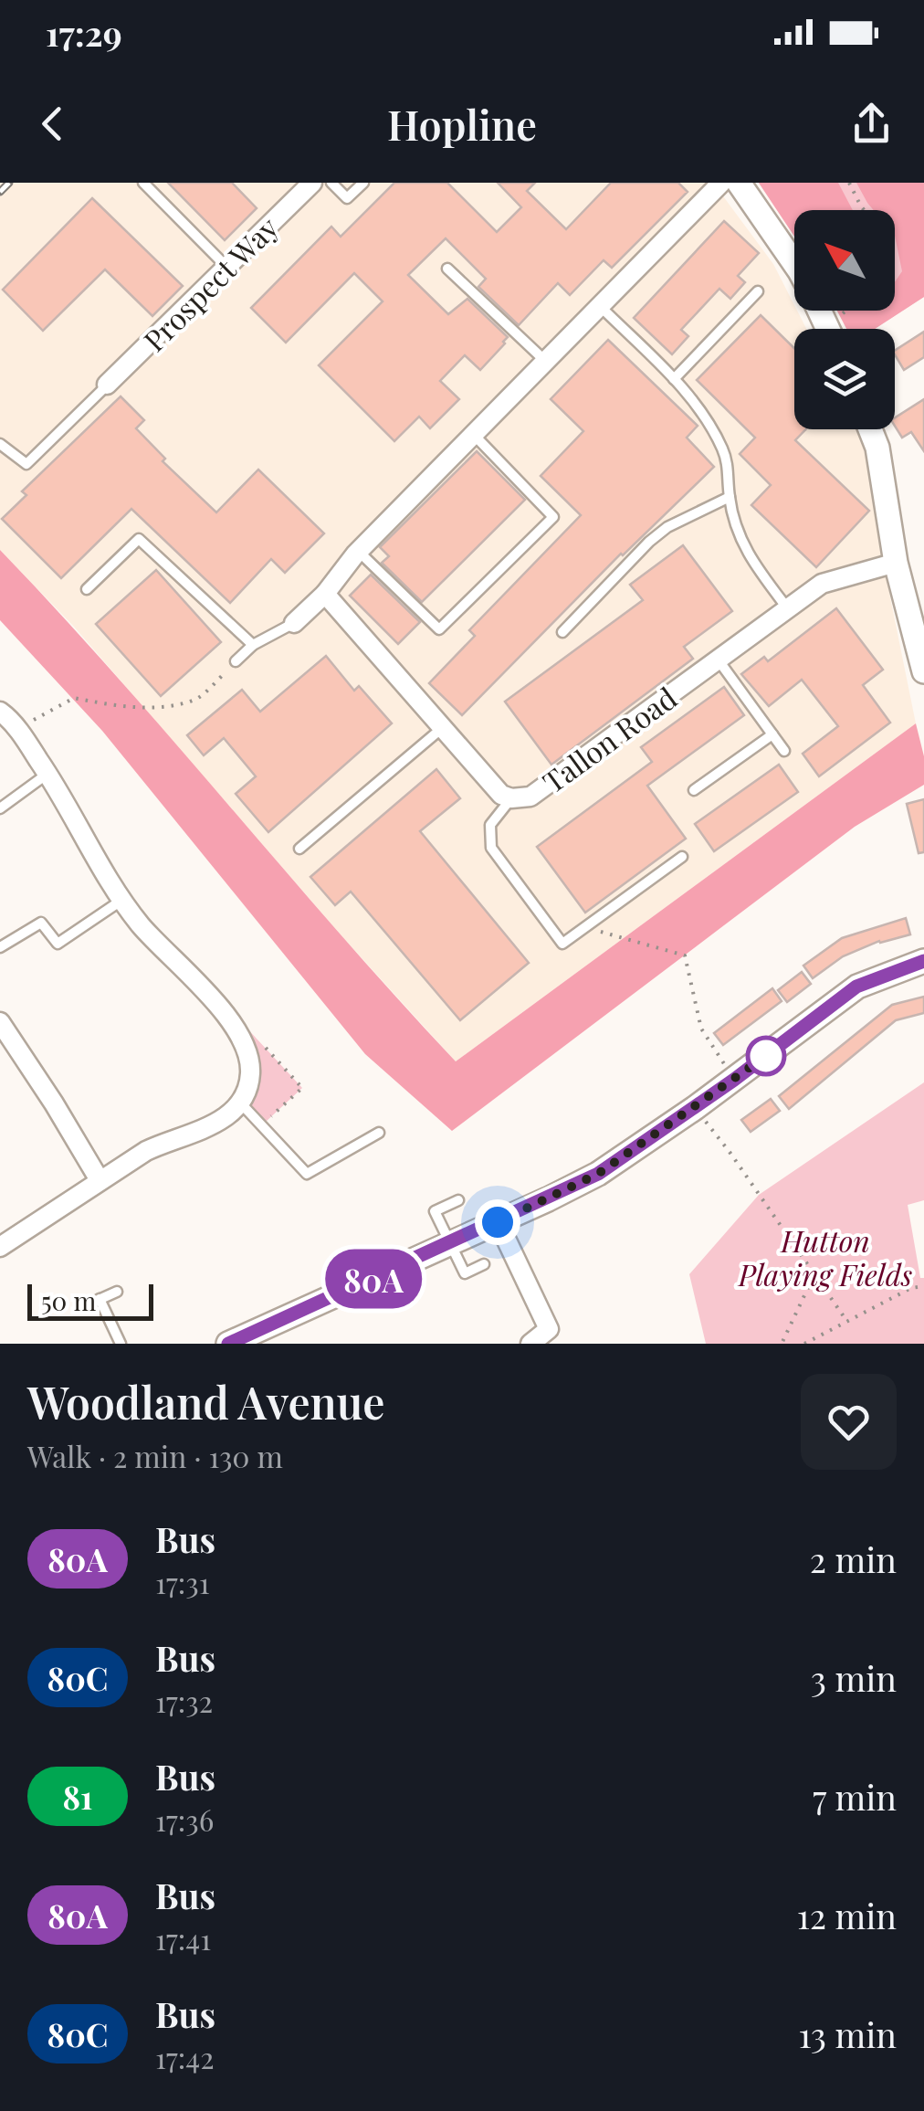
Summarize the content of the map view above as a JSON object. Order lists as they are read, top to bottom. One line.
{"streets":{"street":["Prospect Way","Tallon Road"]},"parks":["Hutton Playing Fields"],"lines":["bus line 80A"],"scale_bar":"50 m","north":"top left","page":{"status":"17:29","header":"Hopline","on_map":"80A","scale":"50 m","heading":["Woodland Avenue","Walk · 2 min · 130 m"],"list":[{"mark":"80A","name":"Bus","note":"17:31","value":"2 min"},{"mark":"80C","name":"Bus","note":"17:32","value":"3 min"},{"mark":"81","name":"Bus","note":"17:36","value":"7 min"},{"mark":"80A","name":"Bus","note":"17:41","value":"12 min"},{"mark":"80C","name":"Bus","note":"17:42","value":"13 min"}]}}
